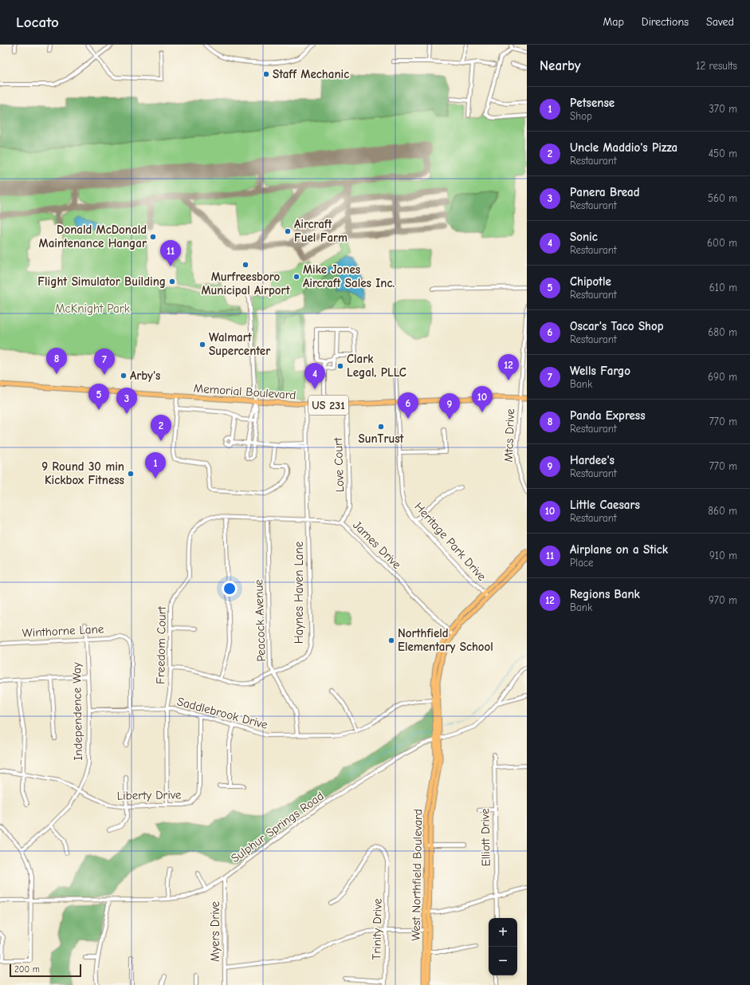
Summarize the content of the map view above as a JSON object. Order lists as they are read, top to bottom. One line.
{"streets":{"main road":["Memorial Boulevard","US 231","West Northfield Boulevard"],"street":["Mtcs Drive","Love Court","Heritage Park Drive","James Drive","Haynes Haven Lane","Peacock Avenue","Winthorne Lane","Freedom Court","Independence Way","Saddlebrook Drive","Liberty Drive","Sulphur Springs Road","Elliott Drive","Trinity Drive","Myers Drive"]},"crossings":[["Memorial Boulevard","Mtcs Drive"],["Memorial Boulevard","Love Court"],["Memorial Boulevard","Heritage Park Drive"],["Memorial Boulevard","Haynes Haven Lane"],["Love Court","James Drive"],["Heritage Park Drive","West Northfield Boulevard"],["James Drive","Haynes Haven Lane"],["James Drive","Peacock Avenue"],["James Drive","Freedom Court"],["James Drive","West Northfield Boulevard"],["Haynes Haven Lane","Peacock Avenue"],["Haynes Haven Lane","Freedom Court"],["Peacock Avenue","Saddlebrook Drive"],["Winthorne Lane","Independence Way"],["Winthorne Lane","Saddlebrook Drive"],["Freedom Court","Saddlebrook Drive"],["Freedom Court","Liberty Drive"],["Independence Way","Saddlebrook Drive"],["Independence Way","Liberty Drive"],["Saddlebrook Drive","Liberty Drive"],["Saddlebrook Drive","West Northfield Boulevard"],["Sulphur Springs Road","West Northfield Boulevard"],["Sulphur Springs Road","Myers Drive"]],"parks":["McKnight Park"],"places":["Staff Mechanic","Aircraft Fuel Farm","Donald McDonald Maintenance Hangar","Murfreesboro Municipal Airport","Mike Jones Aircraft Sales Inc.","Flight Simulator Building","Walmart Supercenter","Clark Legal, PLLC","Arby's","SunTrust","9 Round 30 min Kickbox Fitness","Northfield Elementary School"],"scale_bar":"200 m","page":{"header":"Locato","nav":["Map","Directions","Saved"],"heading":["Nearby","12 results"],"list":[{"mark":"1","name":"Petsense","note":"Shop","value":"370 m"},{"mark":"2","name":"Uncle Maddio's Pizza","note":"Restaurant","value":"450 m"},{"mark":"3","name":"Panera Bread","note":"Restaurant","value":"560 m"},{"mark":"4","name":"Sonic","note":"Restaurant","value":"600 m"},{"mark":"5","name":"Chipotle","note":"Restaurant","value":"610 m"},{"mark":"6","name":"Oscar's Taco Shop","note":"Restaurant","value":"680 m"},{"mark":"7","name":"Wells Fargo","note":"Bank","value":"690 m"},{"mark":"8","name":"Panda Express","note":"Restaurant","value":"770 m"},{"mark":"9","name":"Hardee's","note":"Restaurant","value":"770 m"},{"mark":"10","name":"Little Caesars","note":"Restaurant","value":"860 m"},{"mark":"11","name":"Airplane on a Stick","note":"Place","value":"910 m"},{"mark":"12","name":"Regions Bank","note":"Bank","value":"970 m"}],"pins":["11","8","7","12","4","5","10","3","6","9","2","1"],"map_buttons":["+","−"],"scale":"200 m"}}
